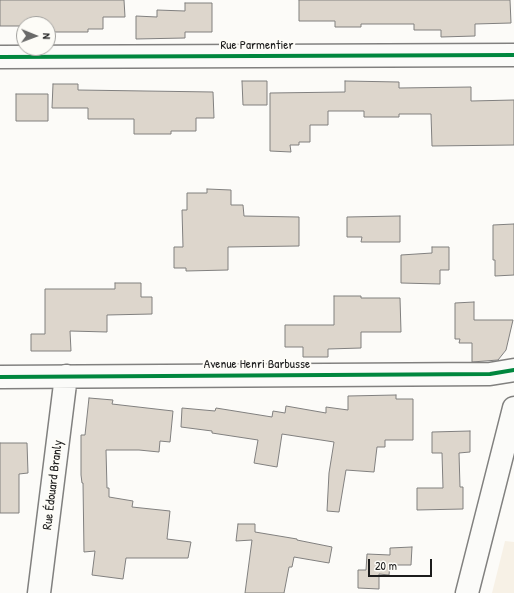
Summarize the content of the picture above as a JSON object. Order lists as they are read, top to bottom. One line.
{"streets":{"street":["Rue Parmentier","Avenue Henri Barbusse","Rue Édouard Branly"]},"crossings":[["Avenue Henri Barbusse","Rue Édouard Branly"]],"scale_bar":"20 m","north":"right"}
